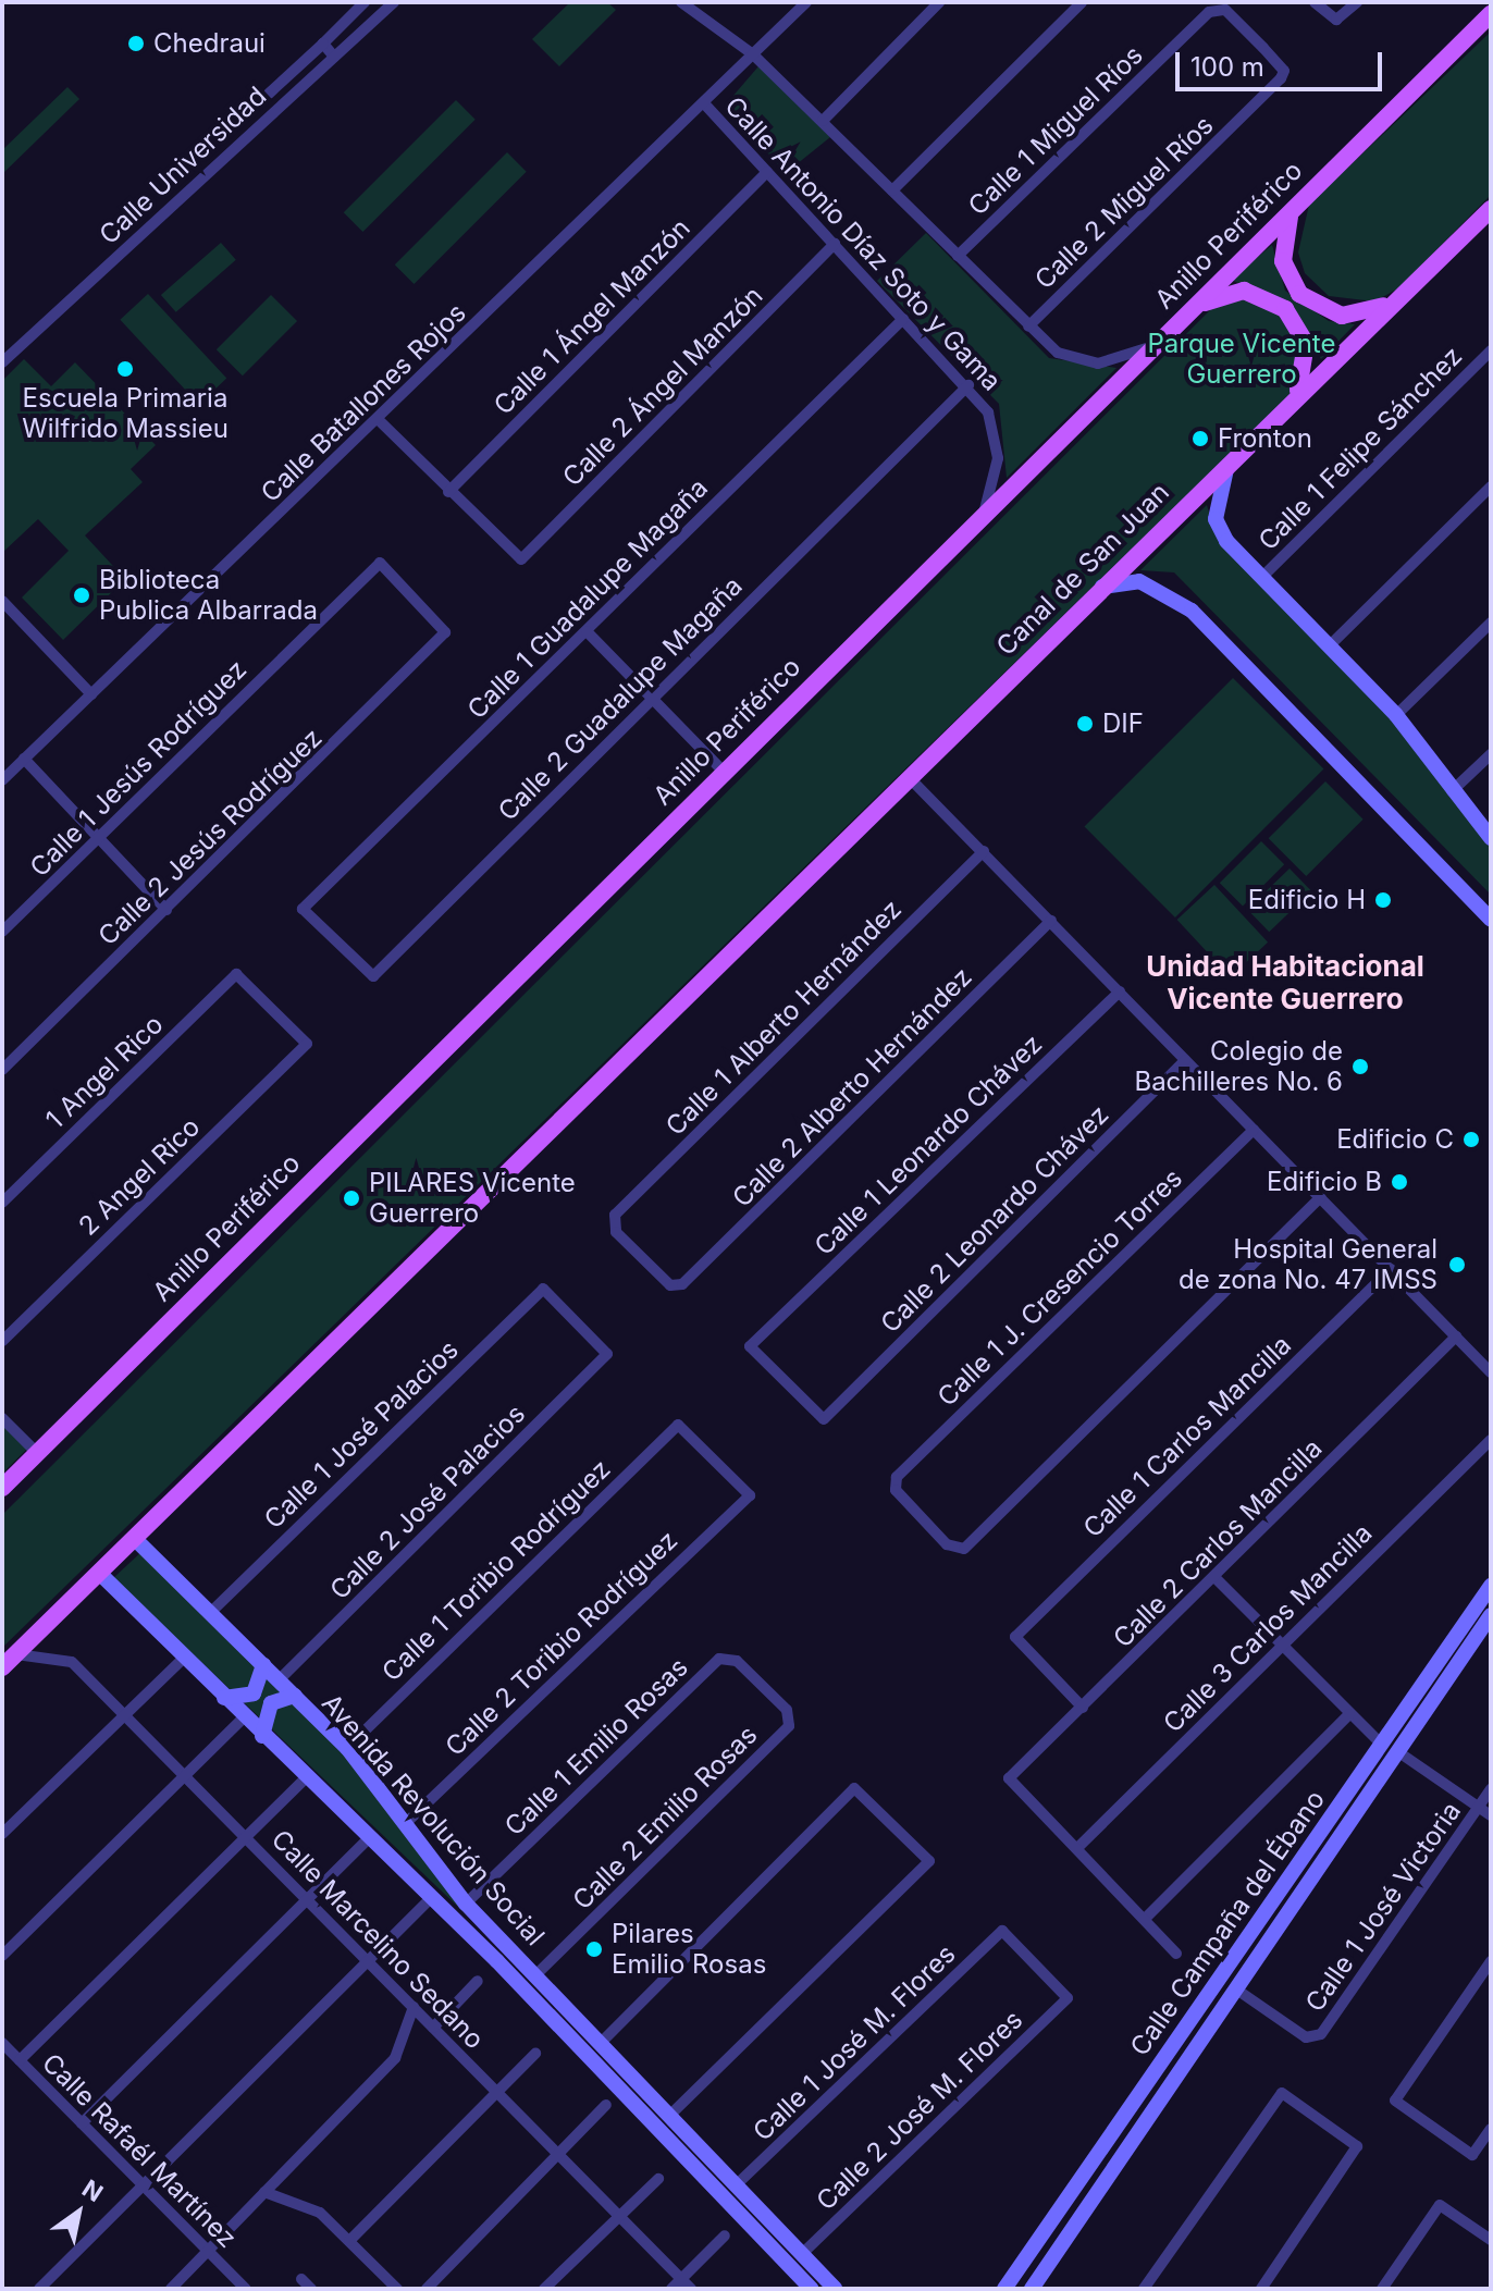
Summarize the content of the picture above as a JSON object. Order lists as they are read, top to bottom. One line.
{"streets":{"main road":["Anillo Periférico","Canal de San Juan"],"street":["Calle 1 Miguel Ríos","Calle Universidad","Calle 2 Miguel Ríos","Calle Antonio Díaz Soto y Gama","Calle 1 Ángel Manzón","Calle 2 Ángel Manzón","Calle Batallones Rojos","Calle 1 Felipe Sánchez","Calle 1 Guadalupe Magaña","Calle 2 Guadalupe Magaña","Calle 1 Jesús Rodríguez","Calle 2 Jesús Rodríguez","Calle 1 Alberto Hernández","1 Angel Rico","Calle 2 Alberto Hernández","Calle 1 Leonardo Chávez","2 Angel Rico","Calle 2 Leonardo Chávez","Calle 1 J. Cresencio Torres","Calle 1 José Palacios","Calle 1 Carlos Mancilla","Calle 2 José Palacios","Calle 2 Carlos Mancilla","Calle 1 Toribio Rodríguez","Calle 3 Carlos Mancilla","Calle 2 Toribio Rodríguez","Calle 1 Emilio Rosas","Calle 2 Emilio Rosas","Avenida Revolución Social","Calle 1 José Victoria","Calle Campaña del Ébano","Calle Marcelino Sedano","Calle 1 José M. Flores","Calle 2 José M. Flores","Calle Rafaél Martínez"]},"crossings":[["Calle 1 Miguel Ríos","Calle 2 Miguel Ríos"],["Anillo Periférico","Calle Antonio Díaz Soto y Gama"],["Calle Antonio Díaz Soto y Gama","Calle 1 Ángel Manzón"],["Calle Antonio Díaz Soto y Gama","Calle 2 Ángel Manzón"],["Calle Antonio Díaz Soto y Gama","Calle Batallones Rojos"],["Calle Antonio Díaz Soto y Gama","Calle 1 Guadalupe Magaña"],["Calle Antonio Díaz Soto y Gama","Calle 2 Guadalupe Magaña"],["Calle 1 Ángel Manzón","Calle 2 Ángel Manzón"],["Calle 1 Guadalupe Magaña","Calle 2 Guadalupe Magaña"],["Calle 1 Jesús Rodríguez","Calle 2 Jesús Rodríguez"],["Calle 1 Alberto Hernández","Calle 2 Alberto Hernández"],["1 Angel Rico","2 Angel Rico"],["Calle 1 Leonardo Chávez","Calle 2 Leonardo Chávez"],["Calle 1 José Palacios","Calle 2 José Palacios"],["Calle 1 José Palacios","Avenida Revolución Social"],["Calle 1 Carlos Mancilla","Calle 2 Carlos Mancilla"],["Calle 2 José Palacios","Avenida Revolución Social"],["Calle 2 Carlos Mancilla","Calle 3 Carlos Mancilla"],["Calle 1 Toribio Rodríguez","Calle 2 Toribio Rodríguez"],["Calle 1 Toribio Rodríguez","Avenida Revolución Social"],["Calle 2 Toribio Rodríguez","Avenida Revolución Social"],["Calle 1 Emilio Rosas","Calle 2 Emilio Rosas"],["Calle 1 Emilio Rosas","Avenida Revolución Social"],["Calle 2 Emilio Rosas","Avenida Revolución Social"],["Avenida Revolución Social","Calle 1 José M. Flores"],["Avenida Revolución Social","Calle 2 José M. Flores"],["Calle 1 José Victoria","Calle Campaña del Ébano"],["Calle 1 José M. Flores","Calle 2 José M. Flores"]],"districts":["Unidad Habitacional Vicente Guerrero"],"parks":["Parque Vicente Guerrero"],"places":["Chedraui","Escuela Primaria Wilfrido Massieu","Fronton","Biblioteca Publica Albarrada","DIF","Edificio H","Colegio de Bachilleres No. 6","Edificio C","Edificio B","PILARES Vicente Guerrero","Hospital General de zona No. 47 IMSS","Pilares Emilio Rosas"],"scale_bar":"100 m","north":"top right"}
